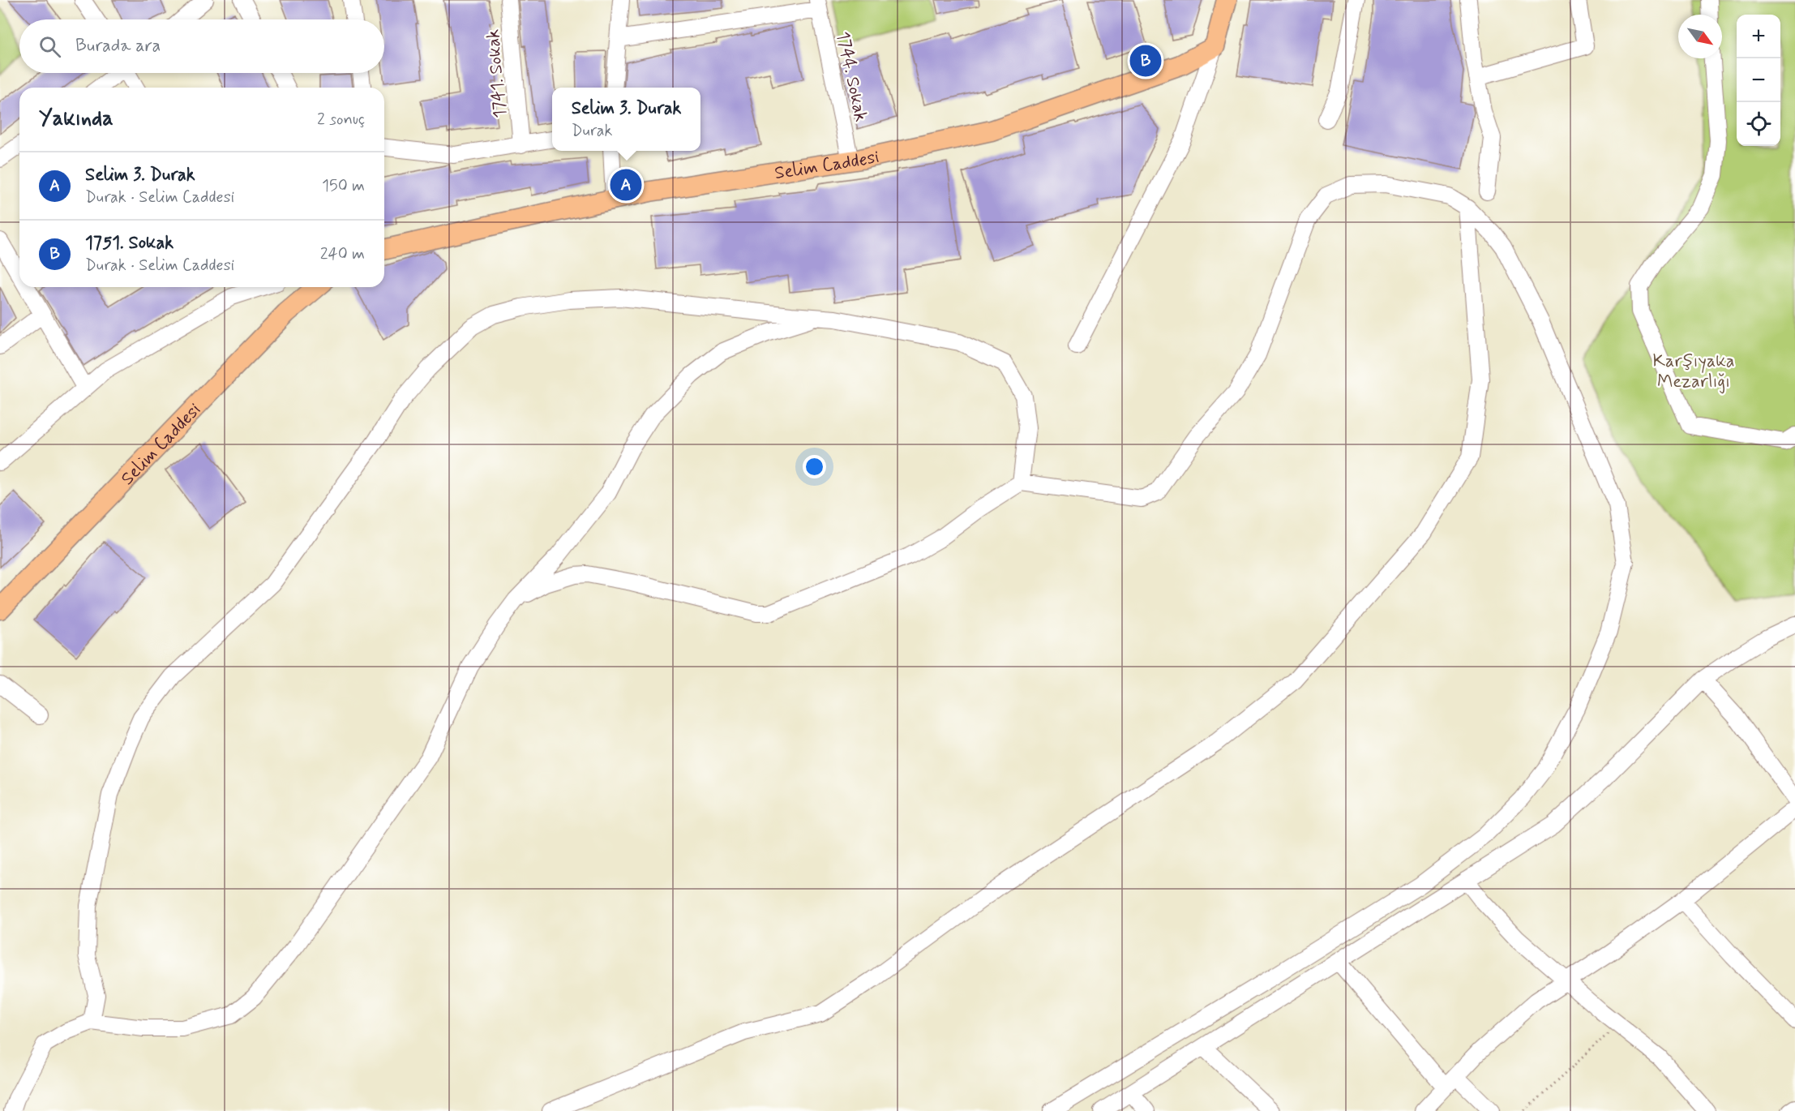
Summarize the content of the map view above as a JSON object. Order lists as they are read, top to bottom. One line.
{"streets":{"main road":["Selim Caddesi"],"street":["1741. Sokak","1744. Sokak"]},"crossings":[["1744. Sokak","Selim Caddesi"]],"parks":["Karşıyaka Mezarlığı"],"north":"bottom right","page":{"map_buttons":["+","−"],"search":"Burada ara","pins":["B","A"],"popup":["Selim 3. Durak","Durak"],"heading":["Yakında","2 sonuç"],"list":[{"mark":"A","name":"Selim 3. Durak","note":"Durak · Selim Caddesi","value":"150 m"},{"mark":"B","name":"1751. Sokak","note":"Durak · Selim Caddesi","value":"240 m"}]}}
